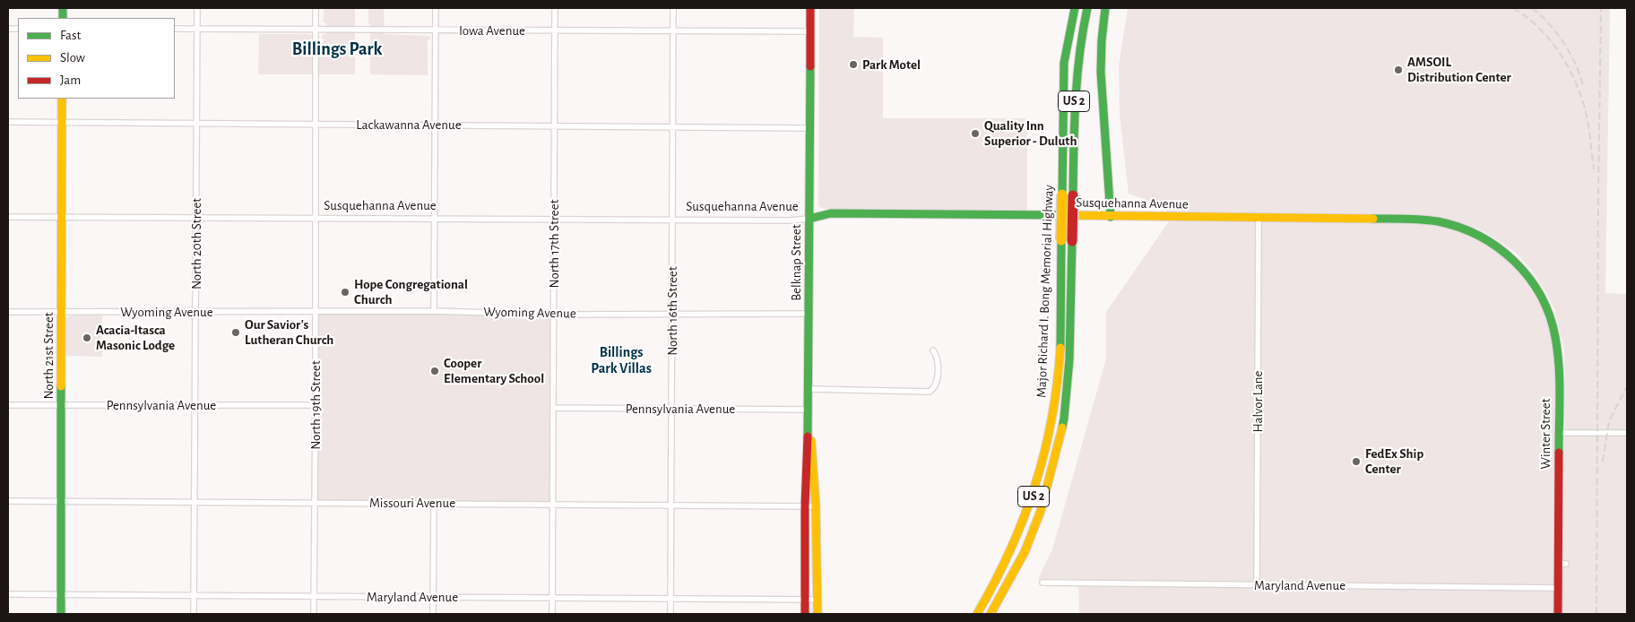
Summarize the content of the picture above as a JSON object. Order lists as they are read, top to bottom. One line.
{"streets":{"main road":["US 2","Susquehanna Avenue","Belknap Street","Major Richard I. Bong Memorial Highway","North 21st Street","Winter Street"],"street":["Iowa Avenue","Lackawanna Avenue","North 20th Street","North 17th Street","North 16th Street","Wyoming Avenue","Halvor Lane","Pennsylvania Avenue","North 19th Street","Missouri Avenue","Maryland Avenue"]},"crossings":[["Iowa Avenue","North 20th Street"],["Iowa Avenue","North 17th Street"],["Iowa Avenue","Belknap Street"],["Iowa Avenue","North 16th Street"],["Iowa Avenue","North 19th Street"],["Lackawanna Avenue","North 20th Street"],["Lackawanna Avenue","North 17th Street"],["Lackawanna Avenue","Belknap Street"],["Lackawanna Avenue","North 16th Street"],["Lackawanna Avenue","North 21st Street"],["Lackawanna Avenue","North 19th Street"],["Susquehanna Avenue","North 20th Street"],["Susquehanna Avenue","North 17th Street"],["Susquehanna Avenue","Belknap Street"],["Susquehanna Avenue","North 16th Street"],["Susquehanna Avenue","North 21st Street"],["Susquehanna Avenue","Halvor Lane"],["Susquehanna Avenue","North 19th Street"],["Susquehanna Avenue","Winter Street"],["North 20th Street","Wyoming Avenue"],["North 20th Street","Pennsylvania Avenue"],["North 20th Street","Missouri Avenue"],["North 20th Street","Maryland Avenue"],["North 17th Street","Wyoming Avenue"],["North 17th Street","Pennsylvania Avenue"],["North 17th Street","Missouri Avenue"],["North 17th Street","Maryland Avenue"],["Belknap Street","Wyoming Avenue"],["Belknap Street","Pennsylvania Avenue"],["Belknap Street","Missouri Avenue"],["Belknap Street","Maryland Avenue"],["North 16th Street","Wyoming Avenue"],["North 16th Street","Pennsylvania Avenue"],["North 16th Street","Missouri Avenue"],["North 16th Street","Maryland Avenue"],["Wyoming Avenue","North 21st Street"],["Wyoming Avenue","North 19th Street"],["North 21st Street","Pennsylvania Avenue"],["North 21st Street","Missouri Avenue"],["North 21st Street","Maryland Avenue"],["Halvor Lane","Maryland Avenue"],["Pennsylvania Avenue","North 19th Street"],["North 19th Street","Missouri Avenue"],["North 19th Street","Maryland Avenue"],["Winter Street","Maryland Avenue"]],"districts":["Billings Park","Billings Park Villas"],"places":["Park Motel","AMSOIL Distribution Center","Quality Inn Superior - Duluth","Hope Congregational Church","Our Savior's Lutheran Church","Acacia-Itasca Masonic Lodge","Cooper Elementary School","FedEx Ship Center"],"legend":["Fast","Slow","Jam"]}
